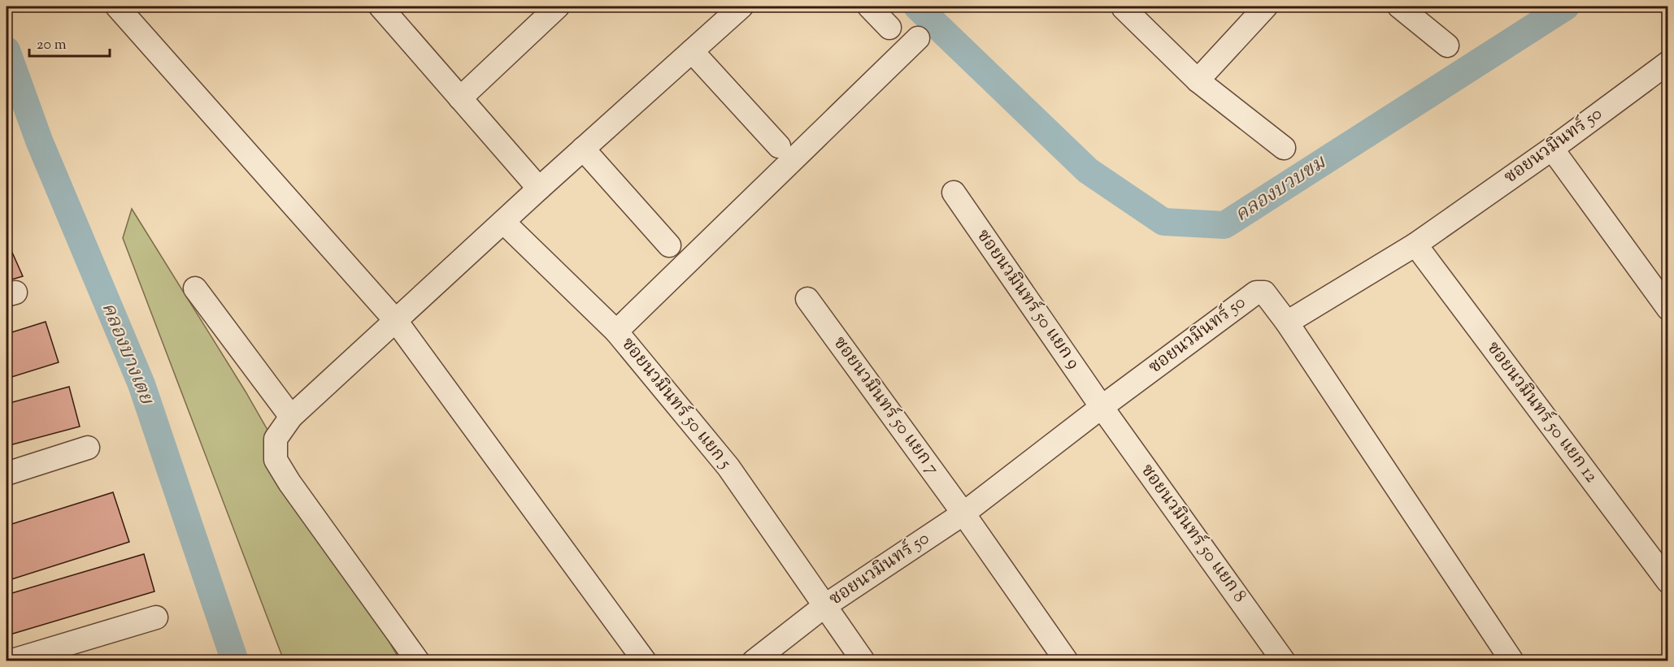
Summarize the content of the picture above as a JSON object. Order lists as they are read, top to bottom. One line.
{"streets":{"street":["ซอยนวมินทร์ 50","ซอยนวมินทร์ 50 แยก 9","ซอยนวมินทร์ 50 แยก 5","ซอยนวมินทร์ 50 แยก 7","ซอยนวมินทร์ 50 แยก 12","ซอยนวมินทร์ 50 แยก 8"]},"crossings":[["ซอยนวมินทร์ 50","ซอยนวมินทร์ 50 แยก 9"],["ซอยนวมินทร์ 50","ซอยนวมินทร์ 50 แยก 5"],["ซอยนวมินทร์ 50","ซอยนวมินทร์ 50 แยก 7"],["ซอยนวมินทร์ 50","ซอยนวมินทร์ 50 แยก 12"],["ซอยนวมินทร์ 50","ซอยนวมินทร์ 50 แยก 8"],["ซอยนวมินทร์ 50 แยก 9","ซอยนวมินทร์ 50 แยก 8"]],"water":["คลองบวบขม","คลองบางเตย"],"scale_bar":"20 m"}
